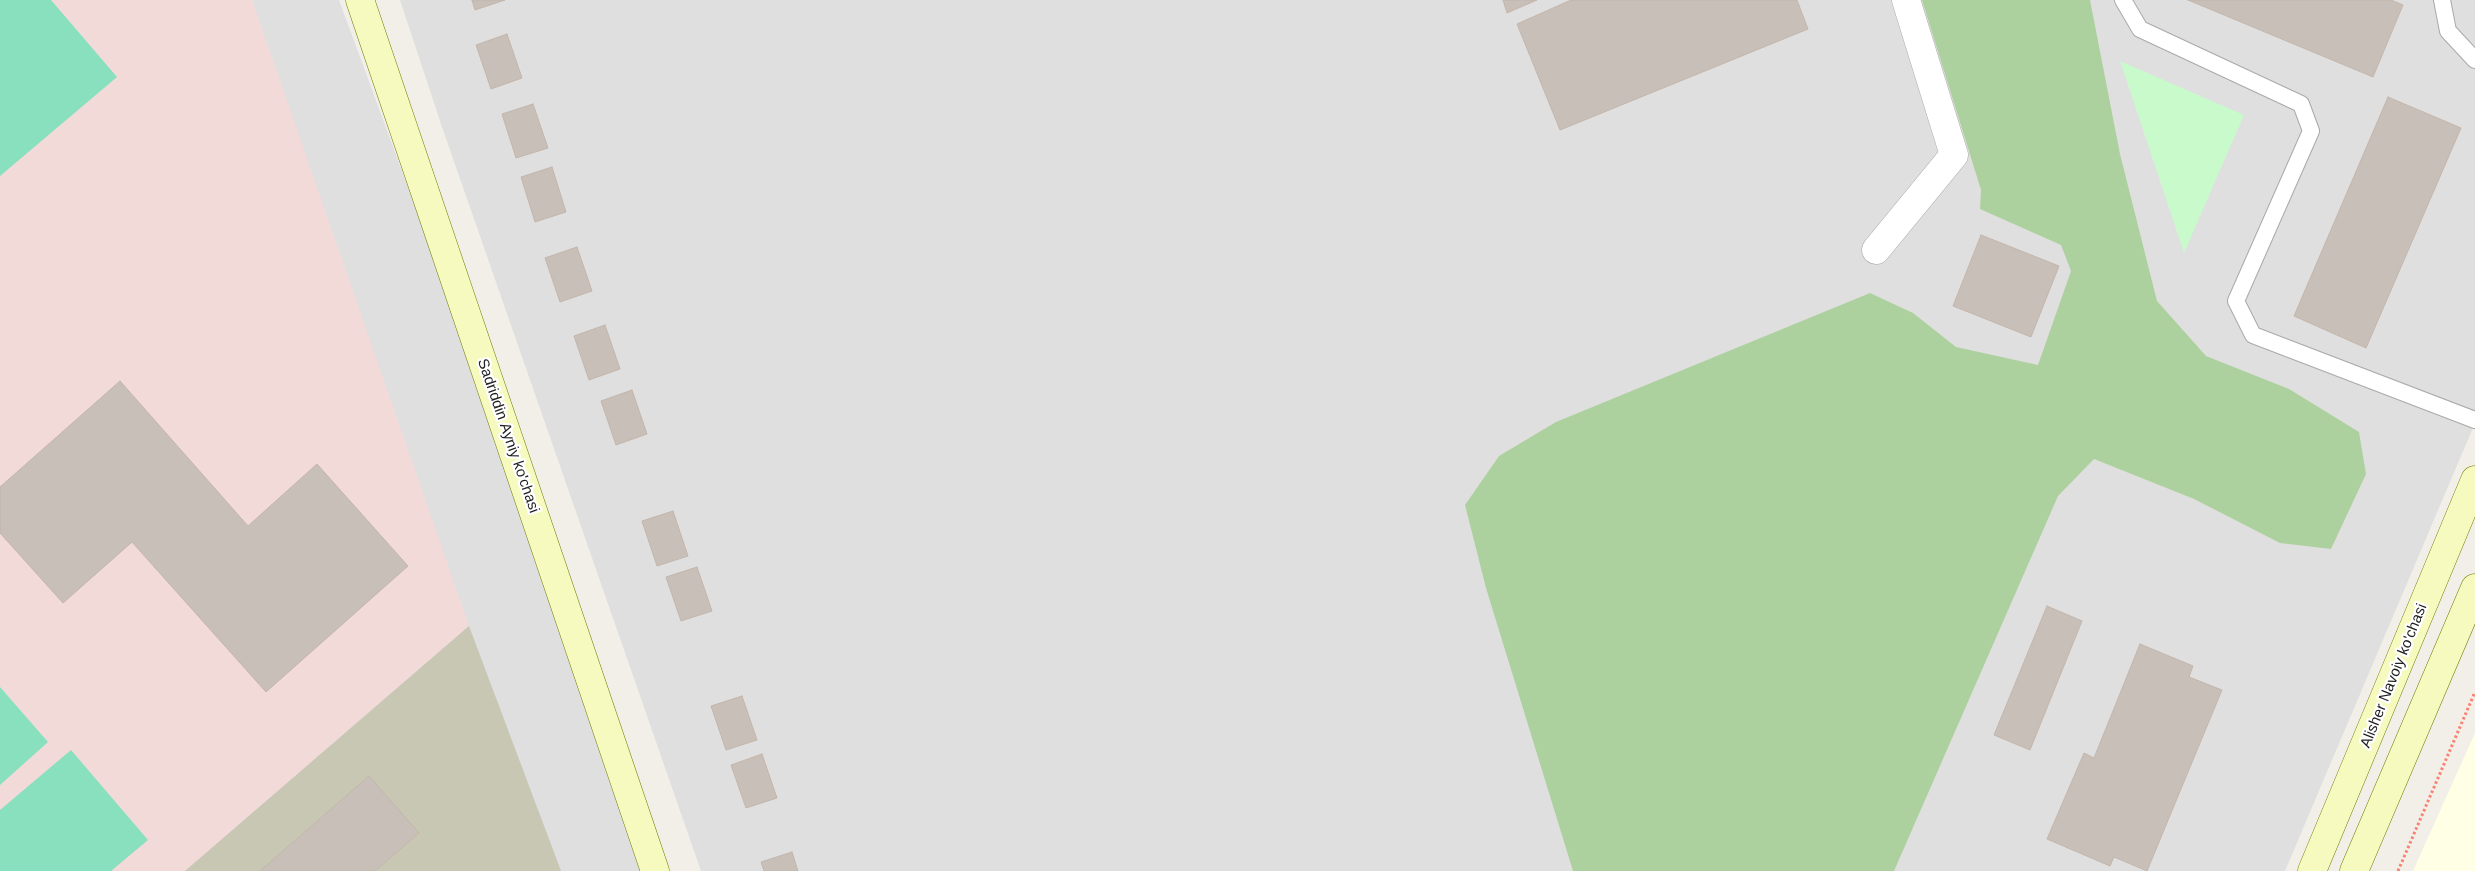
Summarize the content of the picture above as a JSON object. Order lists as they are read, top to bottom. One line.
{"streets":{"main road":["Sadriddin Ayniy ko'chasi","Alisher Navoiy ko'chasi"]}}
